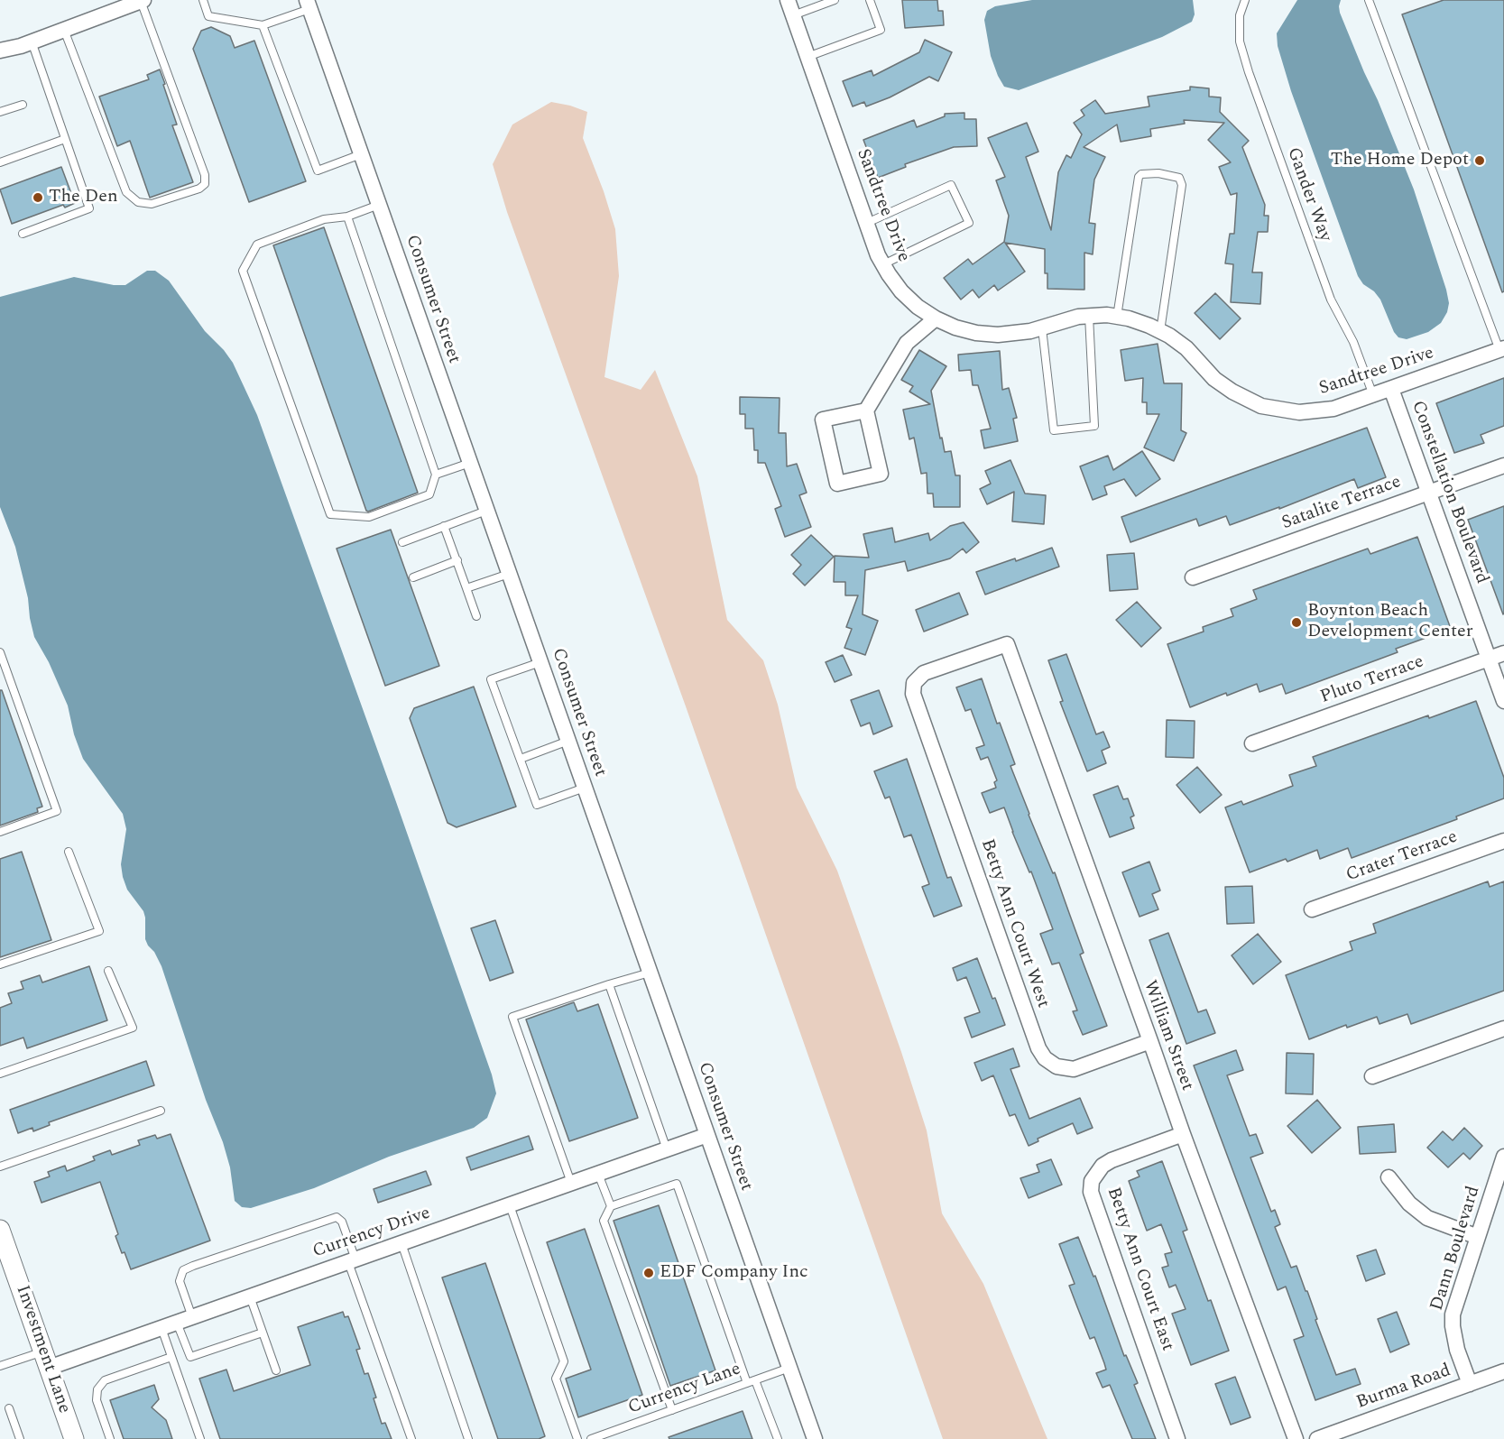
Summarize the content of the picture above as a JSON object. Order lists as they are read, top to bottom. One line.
{"streets":{"street":["Sandtree Drive","Consumer Street","Constellation Boulevard","Satalite Terrace","Pluto Terrace","Crater Terrace","Betty Ann Court West","William Street","Currency Drive","Dann Boulevard","Betty Ann Court East","Investment Lane","Burma Road"],"lane":["Gander Way","Currency Lane"]},"crossings":[["Gander Way","Sandtree Drive"],["Sandtree Drive","Constellation Boulevard"],["Consumer Street","Currency Drive"],["Consumer Street","Currency Lane"],["Constellation Boulevard","Satalite Terrace"],["Constellation Boulevard","Pluto Terrace"],["Betty Ann Court West","William Street"],["William Street","Betty Ann Court East"],["Currency Drive","Investment Lane"],["Dann Boulevard","Burma Road"]],"places":["The Home Depot","The Den","Boynton Beach Development Center","EDF Company Inc"]}
